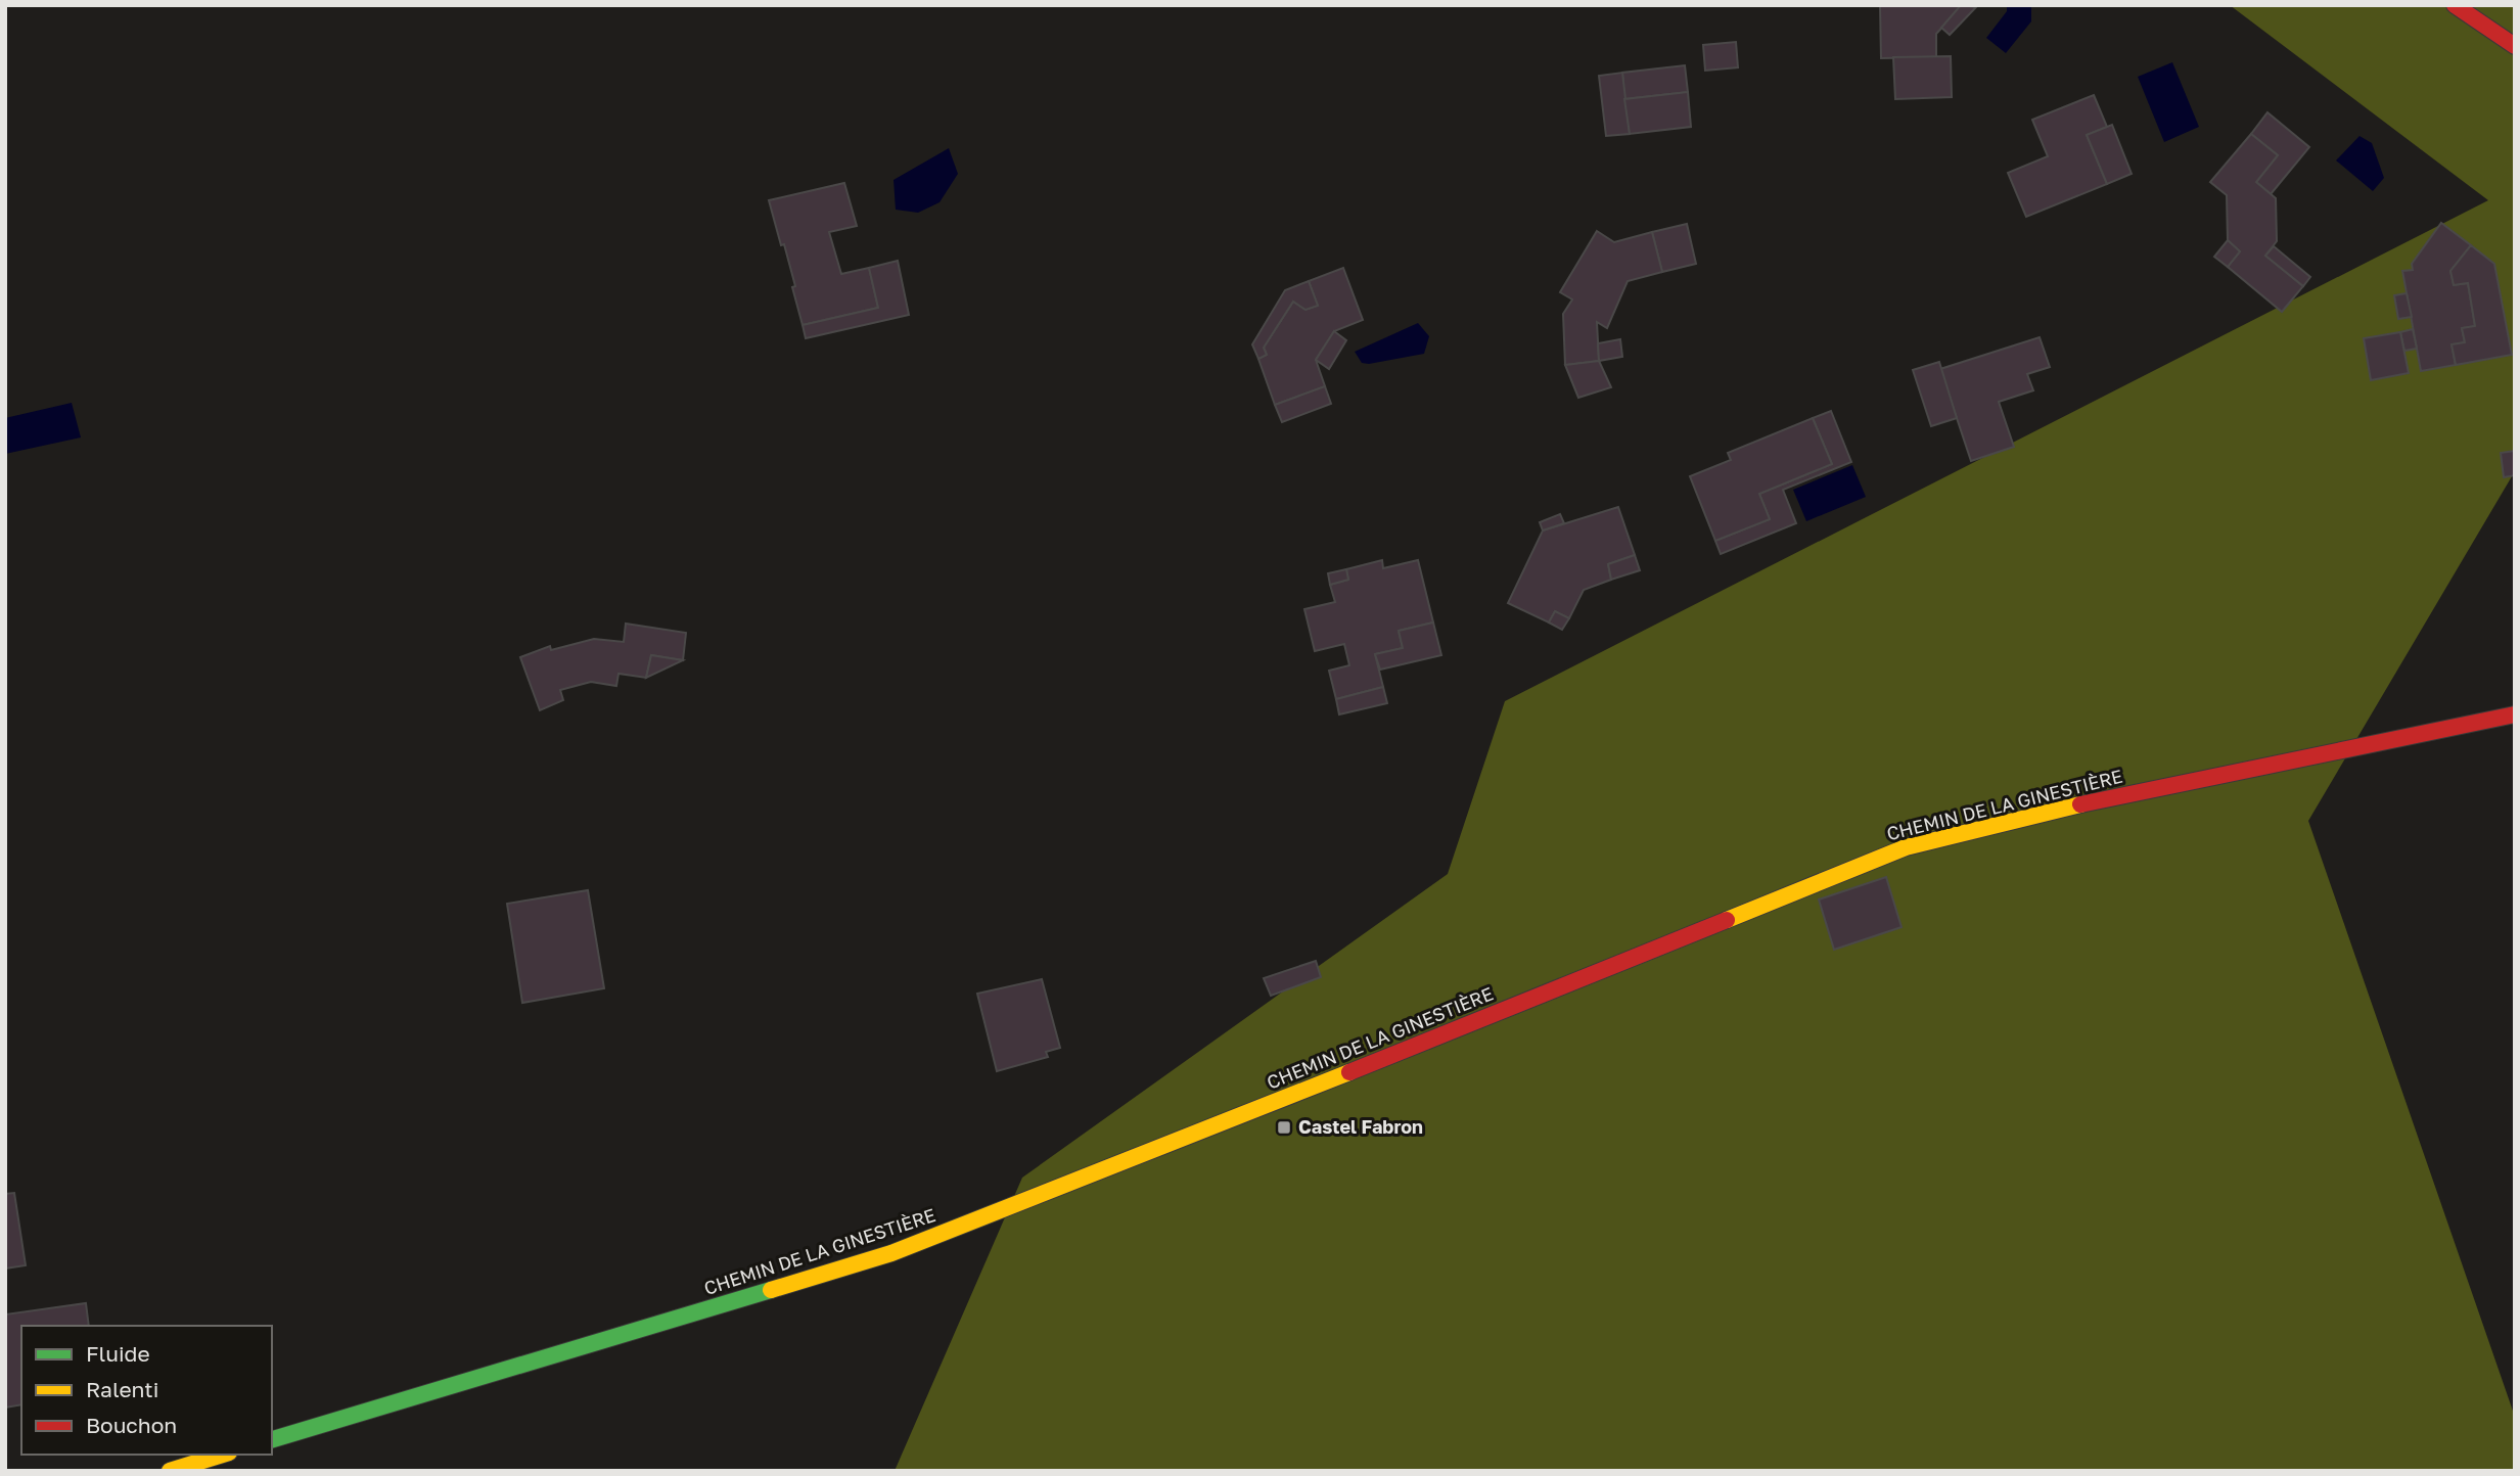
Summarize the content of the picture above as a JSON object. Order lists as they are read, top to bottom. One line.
{"streets":{"main road":["CHEMIN DE LA GINESTIÈRE"]},"places":{"transit":["Castel Fabron"]},"legend":["Fluide","Ralenti","Bouchon"]}
